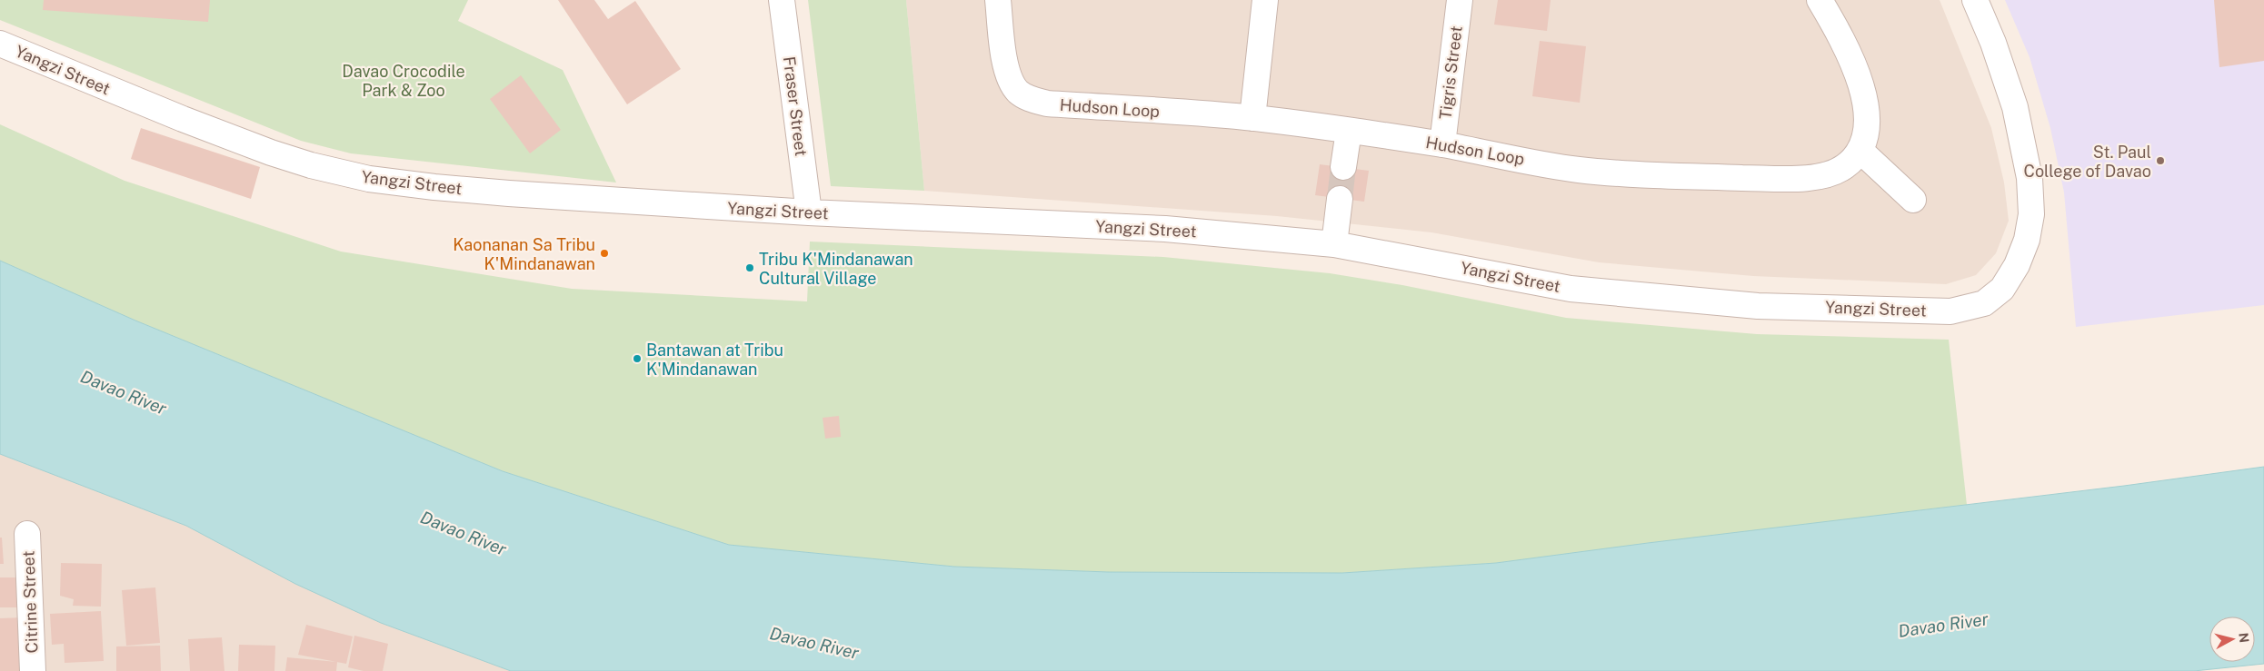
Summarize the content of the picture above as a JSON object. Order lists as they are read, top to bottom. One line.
{"streets":{"street":["Yangzi Street","Tigris Street","Fraser Street","Hudson Loop","Citrine Street"]},"crossings":[["Yangzi Street","Fraser Street"],["Tigris Street","Hudson Loop"]],"water":["Davao River"],"parks":["Davao Crocodile Park & Zoo"],"places":["St. Paul College of Davao","Kaonanan Sa Tribu K'Mindanawan","Tribu K'Mindanawan Cultural Village","Bantawan at Tribu K'Mindanawan"],"north":"right"}
